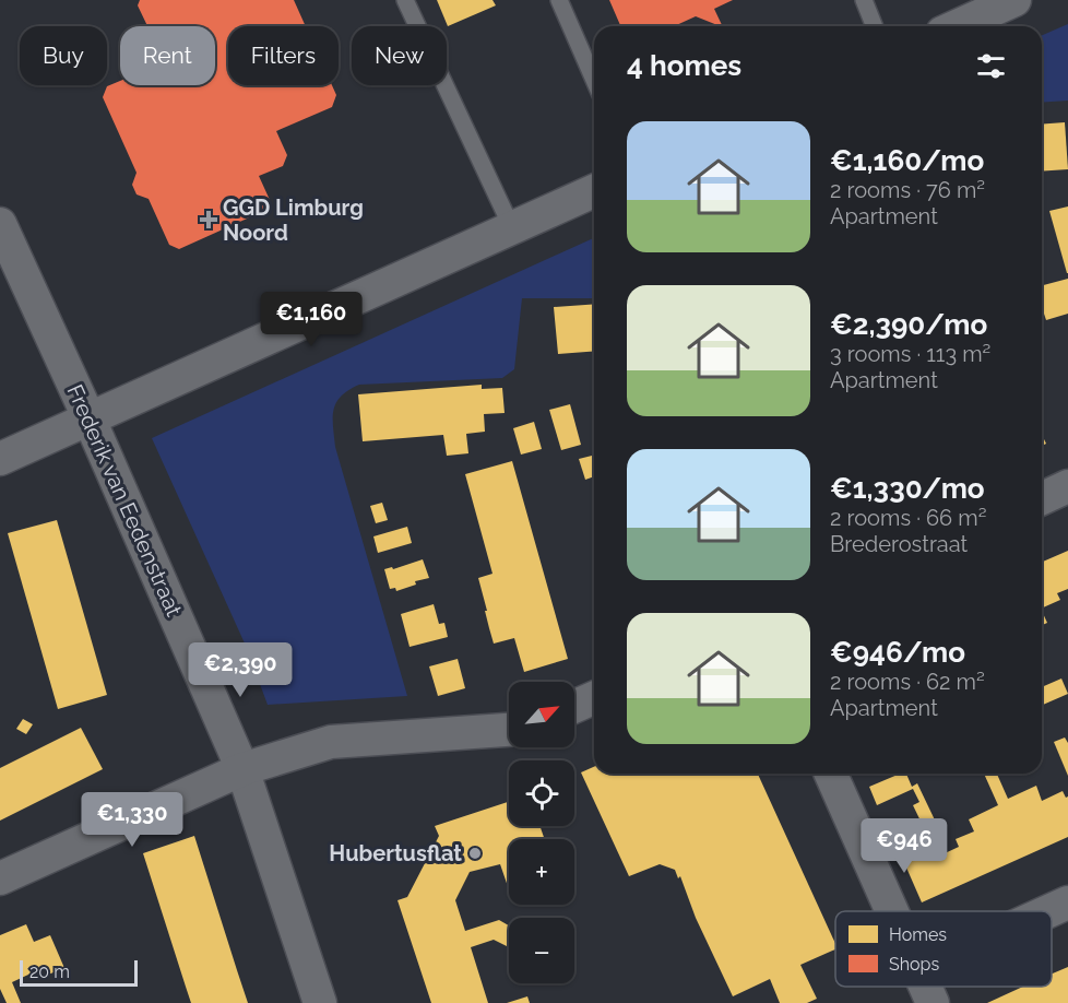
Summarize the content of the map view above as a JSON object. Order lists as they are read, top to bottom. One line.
{"streets":{"street":["Frederik van Eedenstraat"]},"places":{"health":["GGD Limburg Noord"],"other":["Hubertusflat"]},"legend":["Homes","Shops"],"scale_bar":"20 m","north":"top right","page":{"chip":["Buy","Rent","Filters","New"],"heading":"4 homes","list":[{"name":"€1,160/mo","note":"2 rooms · 76 m² · Apartment"},{"name":"€2,390/mo","note":"3 rooms · 113 m² · Apartment"},{"name":"€1,330/mo","note":"2 rooms · 66 m² · Brederostraat"},{"name":"€946/mo","note":"2 rooms · 62 m² · Apartment"}],"price":["€1,160","€2,390","€1,330","€946"],"map_buttons":["+","−"],"scale":"20 m"}}
